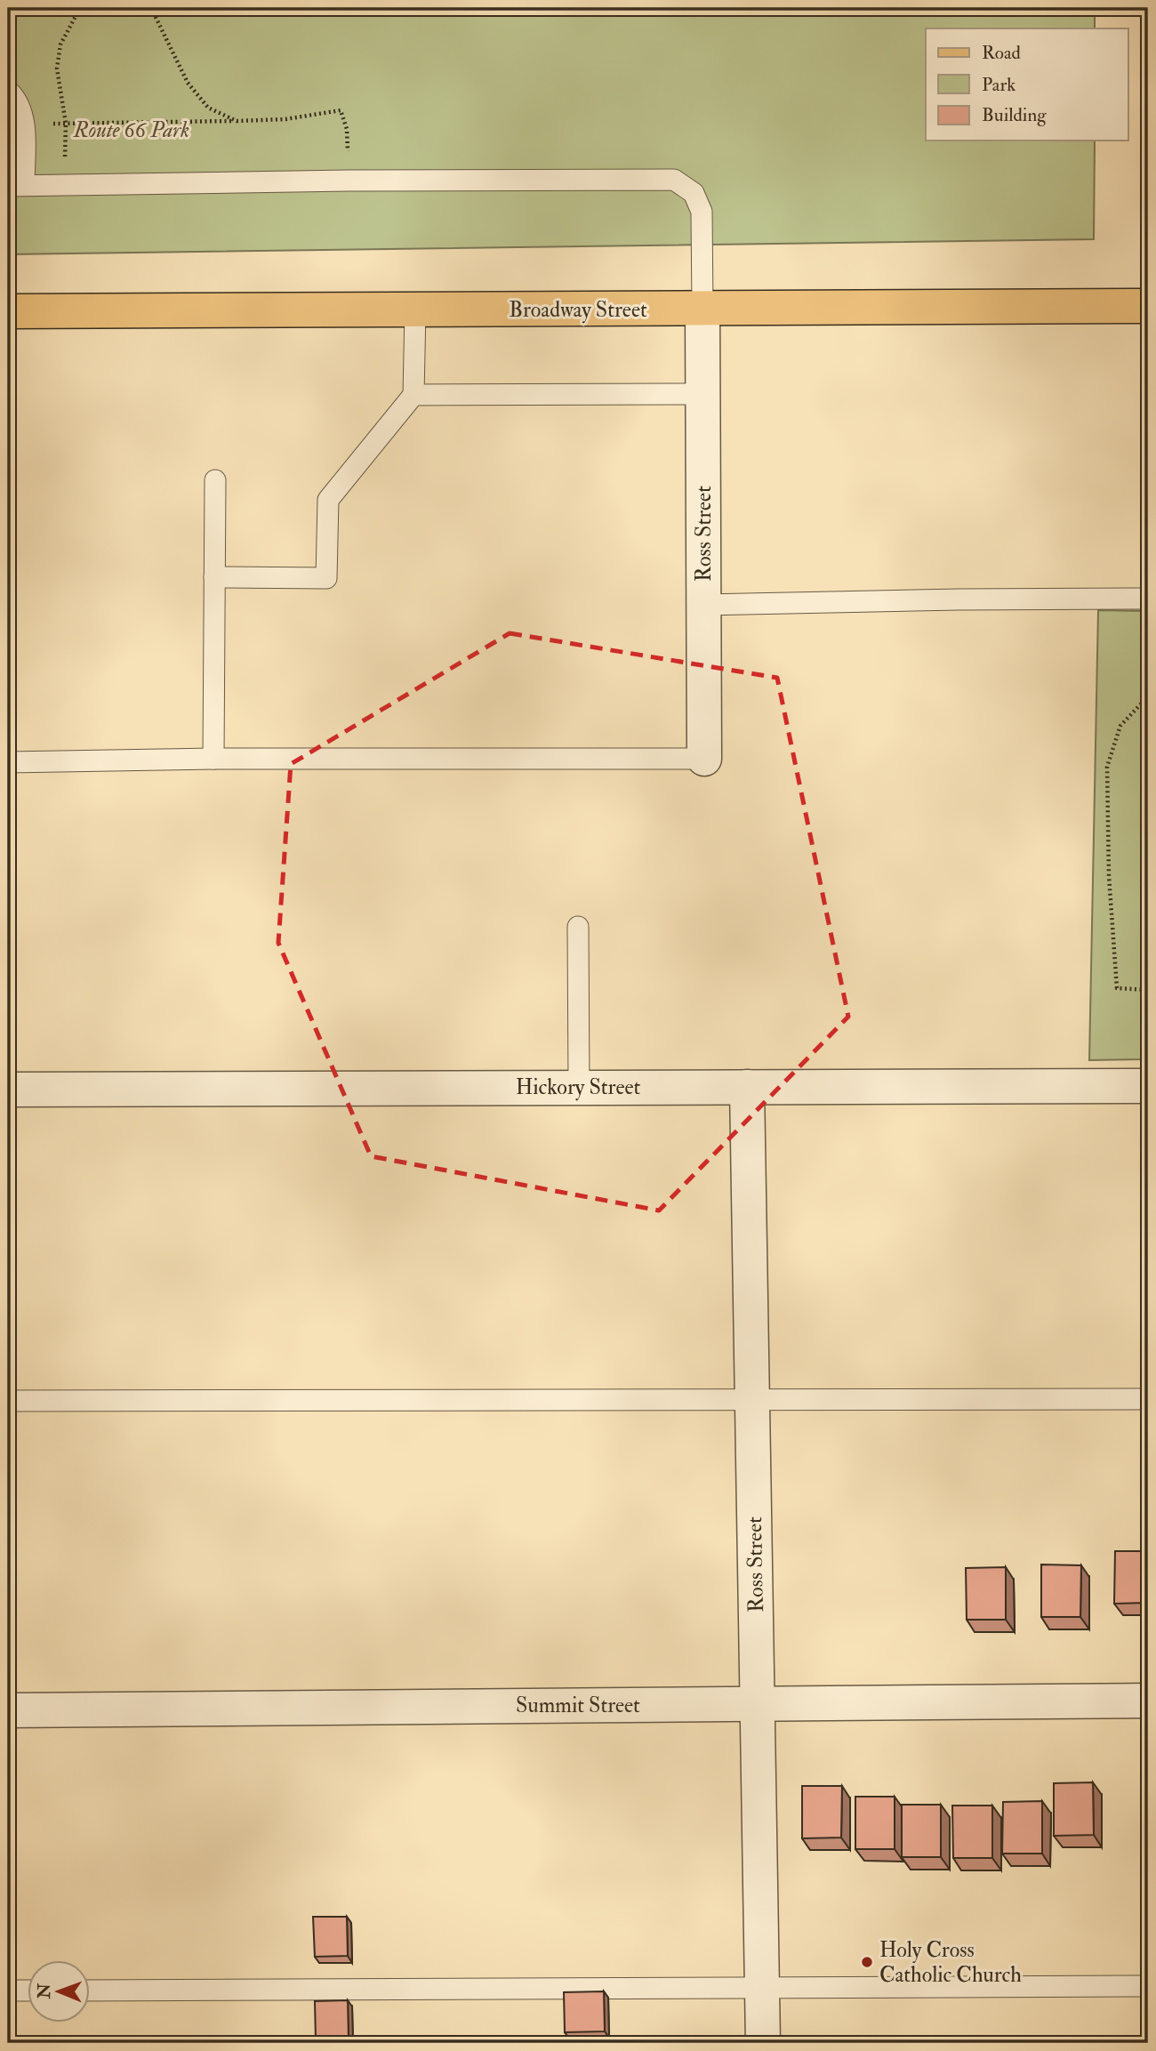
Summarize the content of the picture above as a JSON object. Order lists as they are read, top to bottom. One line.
{"streets":{"main road":["Broadway Street"],"street":["Ross Street","Hickory Street","Summit Street"]},"crossings":[["Broadway Street","Ross Street"],["Ross Street","Hickory Street"],["Ross Street","Summit Street"]],"parks":["Route 66 Park"],"places":["Holy Cross Catholic Church"],"legend":["Road","Park","Building"],"north":"left"}
